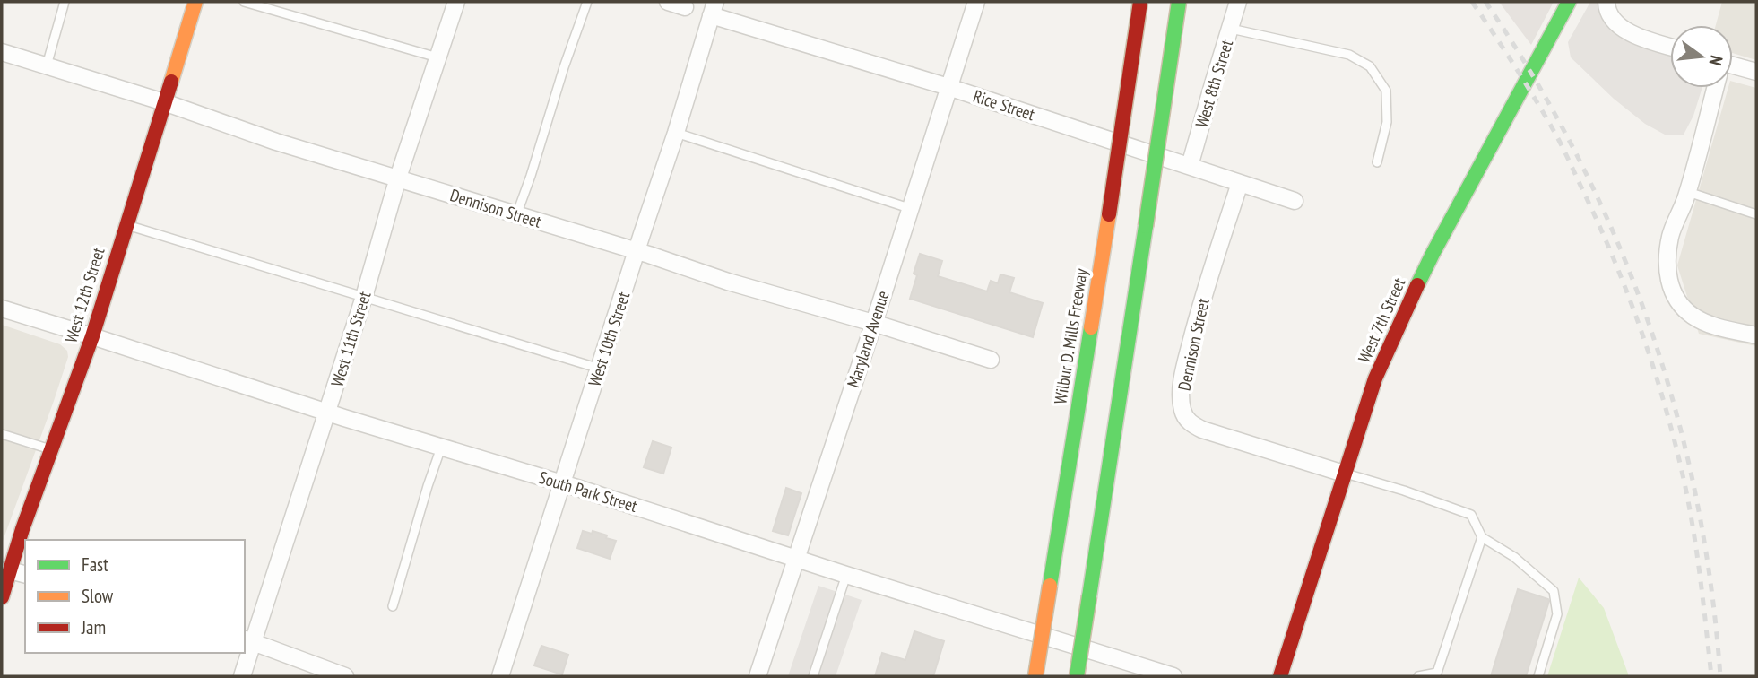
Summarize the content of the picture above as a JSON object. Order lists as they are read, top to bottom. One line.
{"streets":{"main road":["West 12th Street","West 7th Street","Wilbur D. Mills Freeway"],"street":["West 8th Street","Rice Street","Dennison Street","West 11th Street","West 10th Street","Maryland Avenue","South Park Street"]},"crossings":[["West 8th Street","Rice Street"],["Rice Street","Dennison Street"],["Rice Street","West 10th Street"],["Rice Street","Maryland Avenue"],["Dennison Street","West 12th Street"],["Dennison Street","West 7th Street"],["Dennison Street","West 11th Street"],["Dennison Street","West 10th Street"],["Dennison Street","Maryland Avenue"],["West 12th Street","South Park Street"],["West 11th Street","South Park Street"],["West 10th Street","South Park Street"],["Maryland Avenue","South Park Street"]],"legend":["Fast","Slow","Jam"],"north":"right"}
